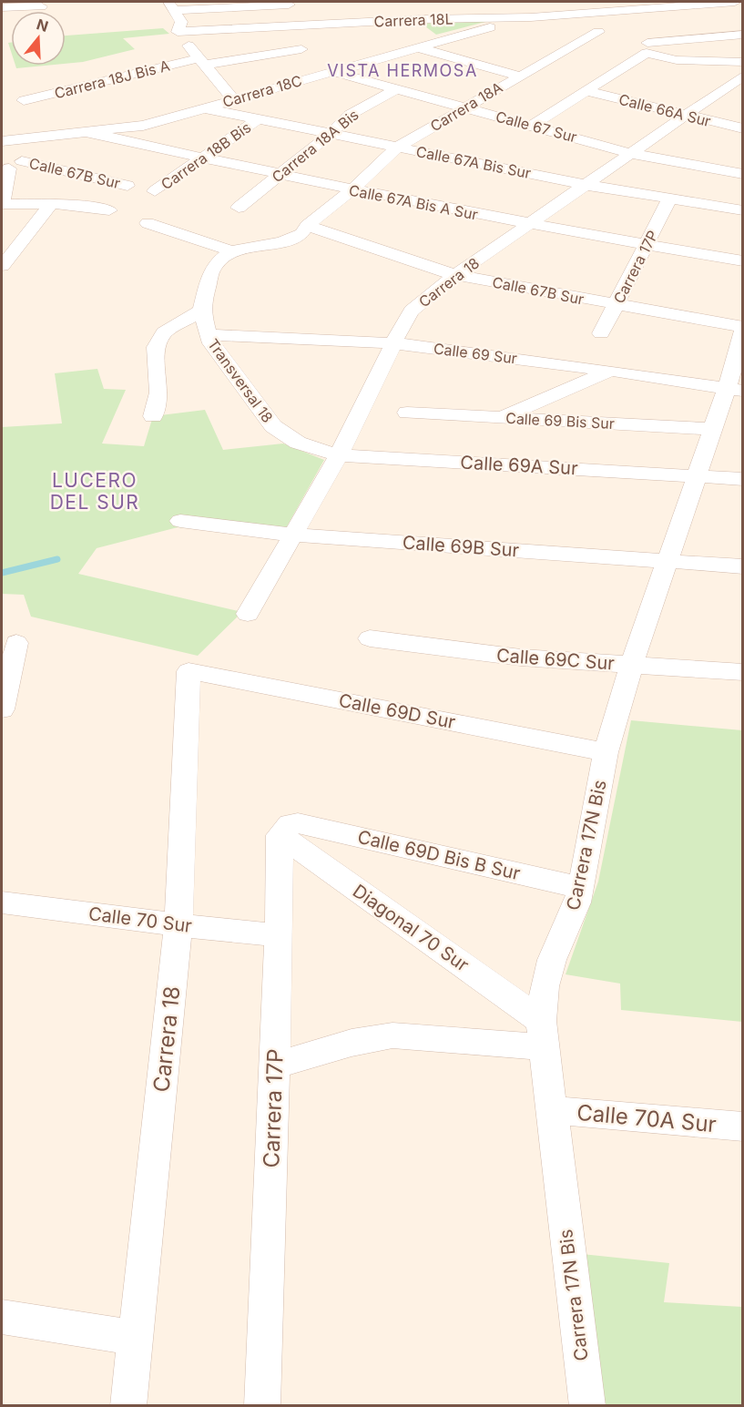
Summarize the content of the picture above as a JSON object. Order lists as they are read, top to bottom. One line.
{"streets":{"street":["Carrera 18L","Carrera 18J Bis A","Carrera 18C","Carrera 18A","Calle 66A Sur","Calle 67 Sur","Carrera 18A Bis","Carrera 18B Bis","Calle 67A Bis Sur","Calle 67B Sur","Calle 67A Bis A Sur","Carrera 17P","Carrera 18","Calle 69 Sur","Transversal 18","Calle 69 Bis Sur","Calle 69A Sur","Calle 69B Sur","Calle 69C Sur","Calle 69D Sur","Carrera 17N Bis","Calle 69D Bis B Sur","Calle 70 Sur","Diagonal 70 Sur","Calle 70A Sur"]},"crossings":[["Carrera 18L","Carrera 18C"],["Carrera 18C","Calle 67 Sur"],["Carrera 18C","Calle 67A Bis Sur"],["Carrera 18C","Calle 67A Bis A Sur"],["Carrera 18A","Calle 67 Sur"],["Carrera 18A","Calle 67A Bis Sur"],["Carrera 18A","Calle 67B Sur"],["Carrera 18A","Calle 67A Bis A Sur"],["Calle 66A Sur","Carrera 18"],["Calle 67 Sur","Carrera 18A Bis"],["Calle 67 Sur","Carrera 18"],["Carrera 18A Bis","Calle 67A Bis Sur"],["Carrera 18A Bis","Calle 67A Bis A Sur"],["Carrera 18B Bis","Calle 67A Bis Sur"],["Carrera 18B Bis","Calle 67A Bis A Sur"],["Calle 67A Bis Sur","Carrera 17P"],["Calle 67A Bis Sur","Carrera 18"],["Calle 67B Sur","Carrera 17P"],["Calle 67B Sur","Carrera 18"],["Calle 67A Bis A Sur","Carrera 17P"],["Calle 67A Bis A Sur","Carrera 18"],["Carrera 17P","Calle 69D Bis B Sur"],["Carrera 17P","Calle 70 Sur"],["Carrera 17P","Diagonal 70 Sur"],["Carrera 18","Calle 69 Sur"],["Carrera 18","Calle 69A Sur"],["Carrera 18","Calle 69B Sur"],["Carrera 18","Calle 69D Sur"],["Carrera 18","Calle 70 Sur"],["Calle 69 Sur","Transversal 18"],["Calle 69 Sur","Carrera 17N Bis"],["Transversal 18","Calle 69A Sur"],["Calle 69 Bis Sur","Carrera 17N Bis"],["Calle 69A Sur","Carrera 17N Bis"],["Calle 69B Sur","Carrera 17N Bis"],["Calle 69C Sur","Carrera 17N Bis"],["Calle 69D Sur","Carrera 17N Bis"],["Carrera 17N Bis","Calle 69D Bis B Sur"],["Carrera 17N Bis","Diagonal 70 Sur"],["Carrera 17N Bis","Calle 70A Sur"],["Calle 69D Bis B Sur","Diagonal 70 Sur"]],"districts":["VISTA HERMOSA","LUCERO DEL SUR"],"north":"top"}
